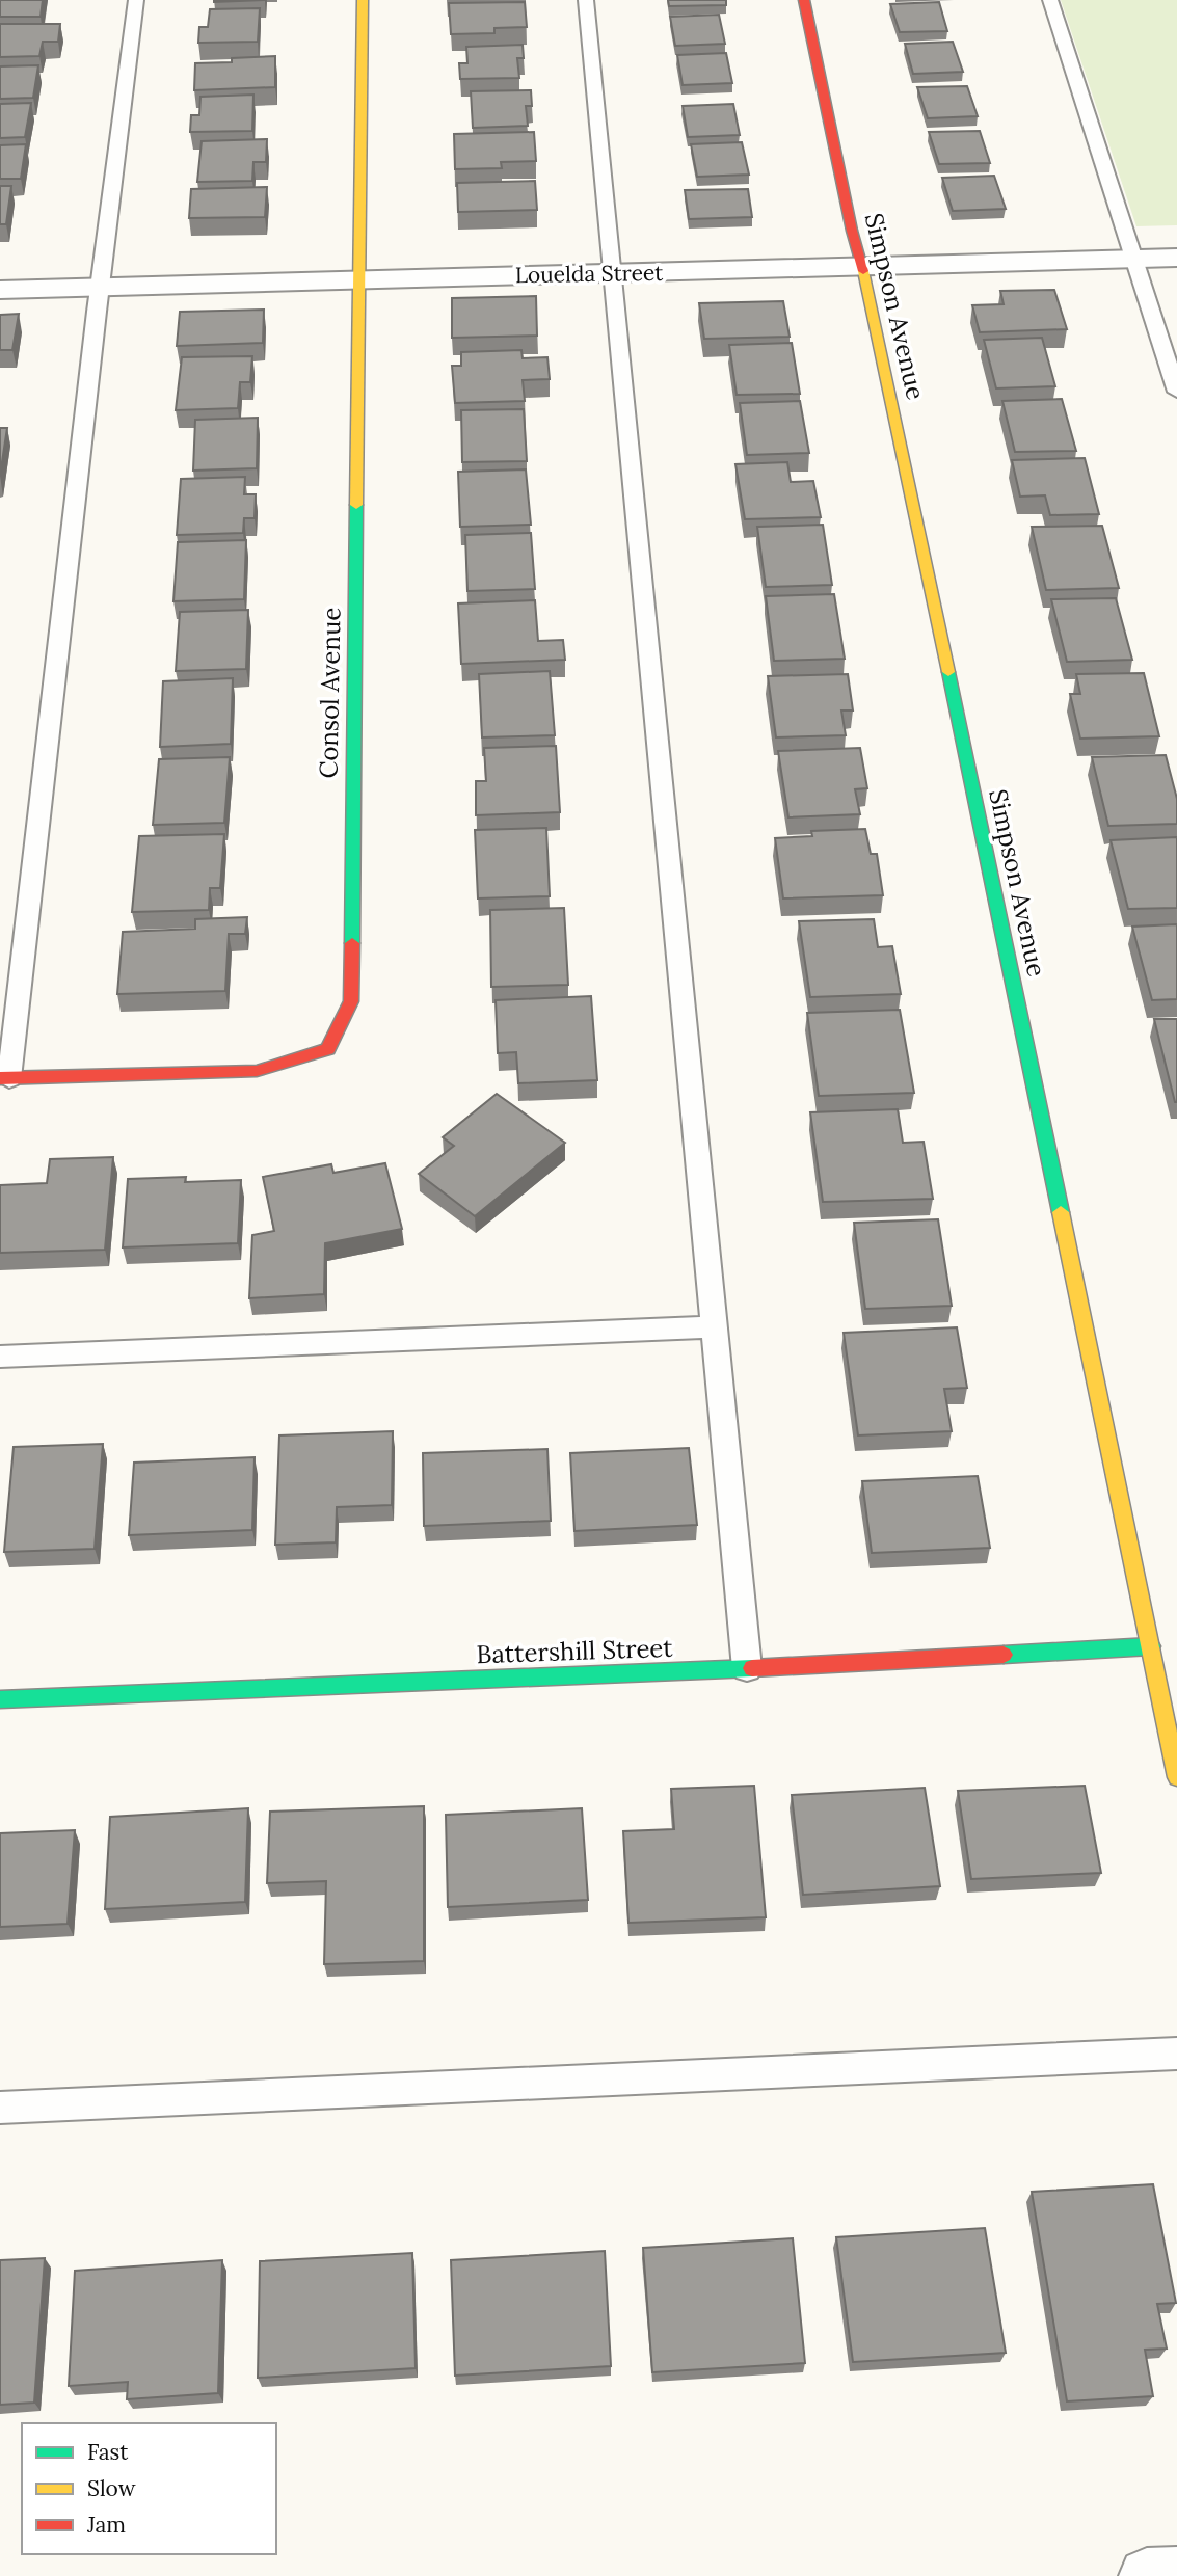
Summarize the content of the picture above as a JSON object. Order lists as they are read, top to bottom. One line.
{"streets":{"street":["Louelda Street","Simpson Avenue","Consol Avenue","Battershill Street"]},"crossings":[["Louelda Street","Simpson Avenue"],["Louelda Street","Consol Avenue"],["Simpson Avenue","Battershill Street"]],"legend":["Fast","Slow","Jam"]}
